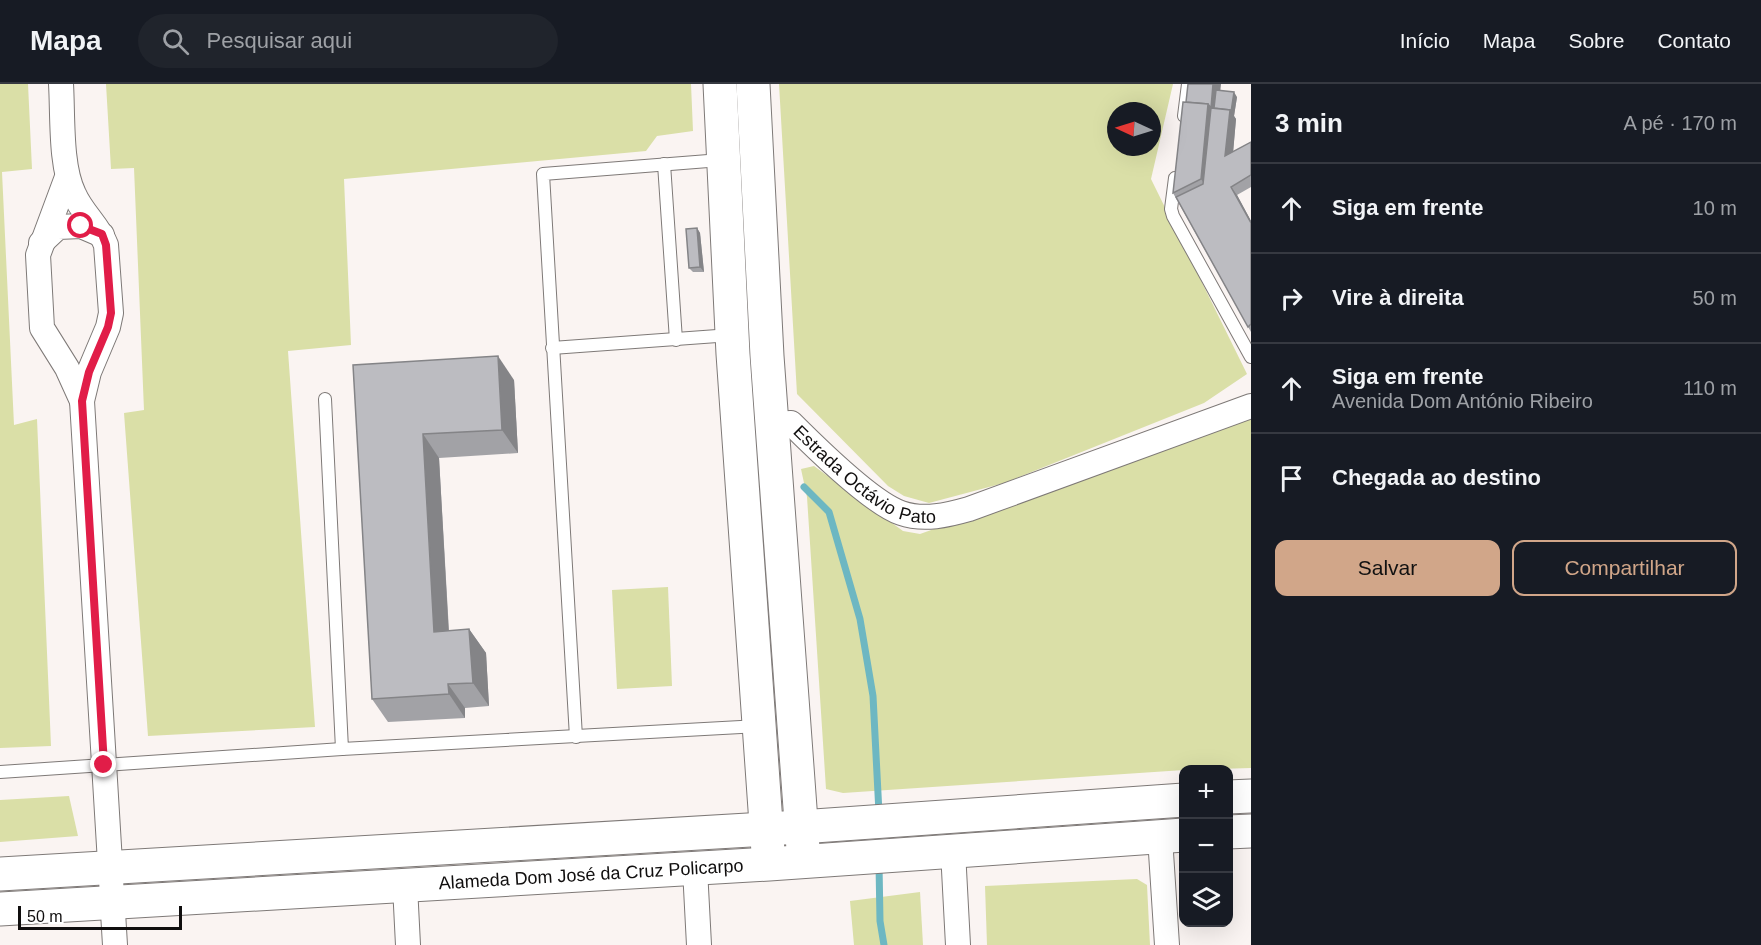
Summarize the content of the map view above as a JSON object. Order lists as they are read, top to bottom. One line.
{"streets":{"street":["Estrada Octávio Pato","Alameda Dom José da Cruz Policarpo"]},"scale_bar":"50 m","north":"left","page":{"header":"Mapa","search":"Pesquisar aqui","nav":["Início","Mapa","Sobre","Contato"],"heading":["3 min","A pé · 170 m"],"list":[["Siga em frente","10 m"],["Vire à direita","50 m"],["Siga em frente","Avenida Dom António Ribeiro","110 m"],"Chegada ao destino"],"buttons":["Salvar","Compartilhar"],"map_buttons":["+","−"],"scale":"50 m"}}
